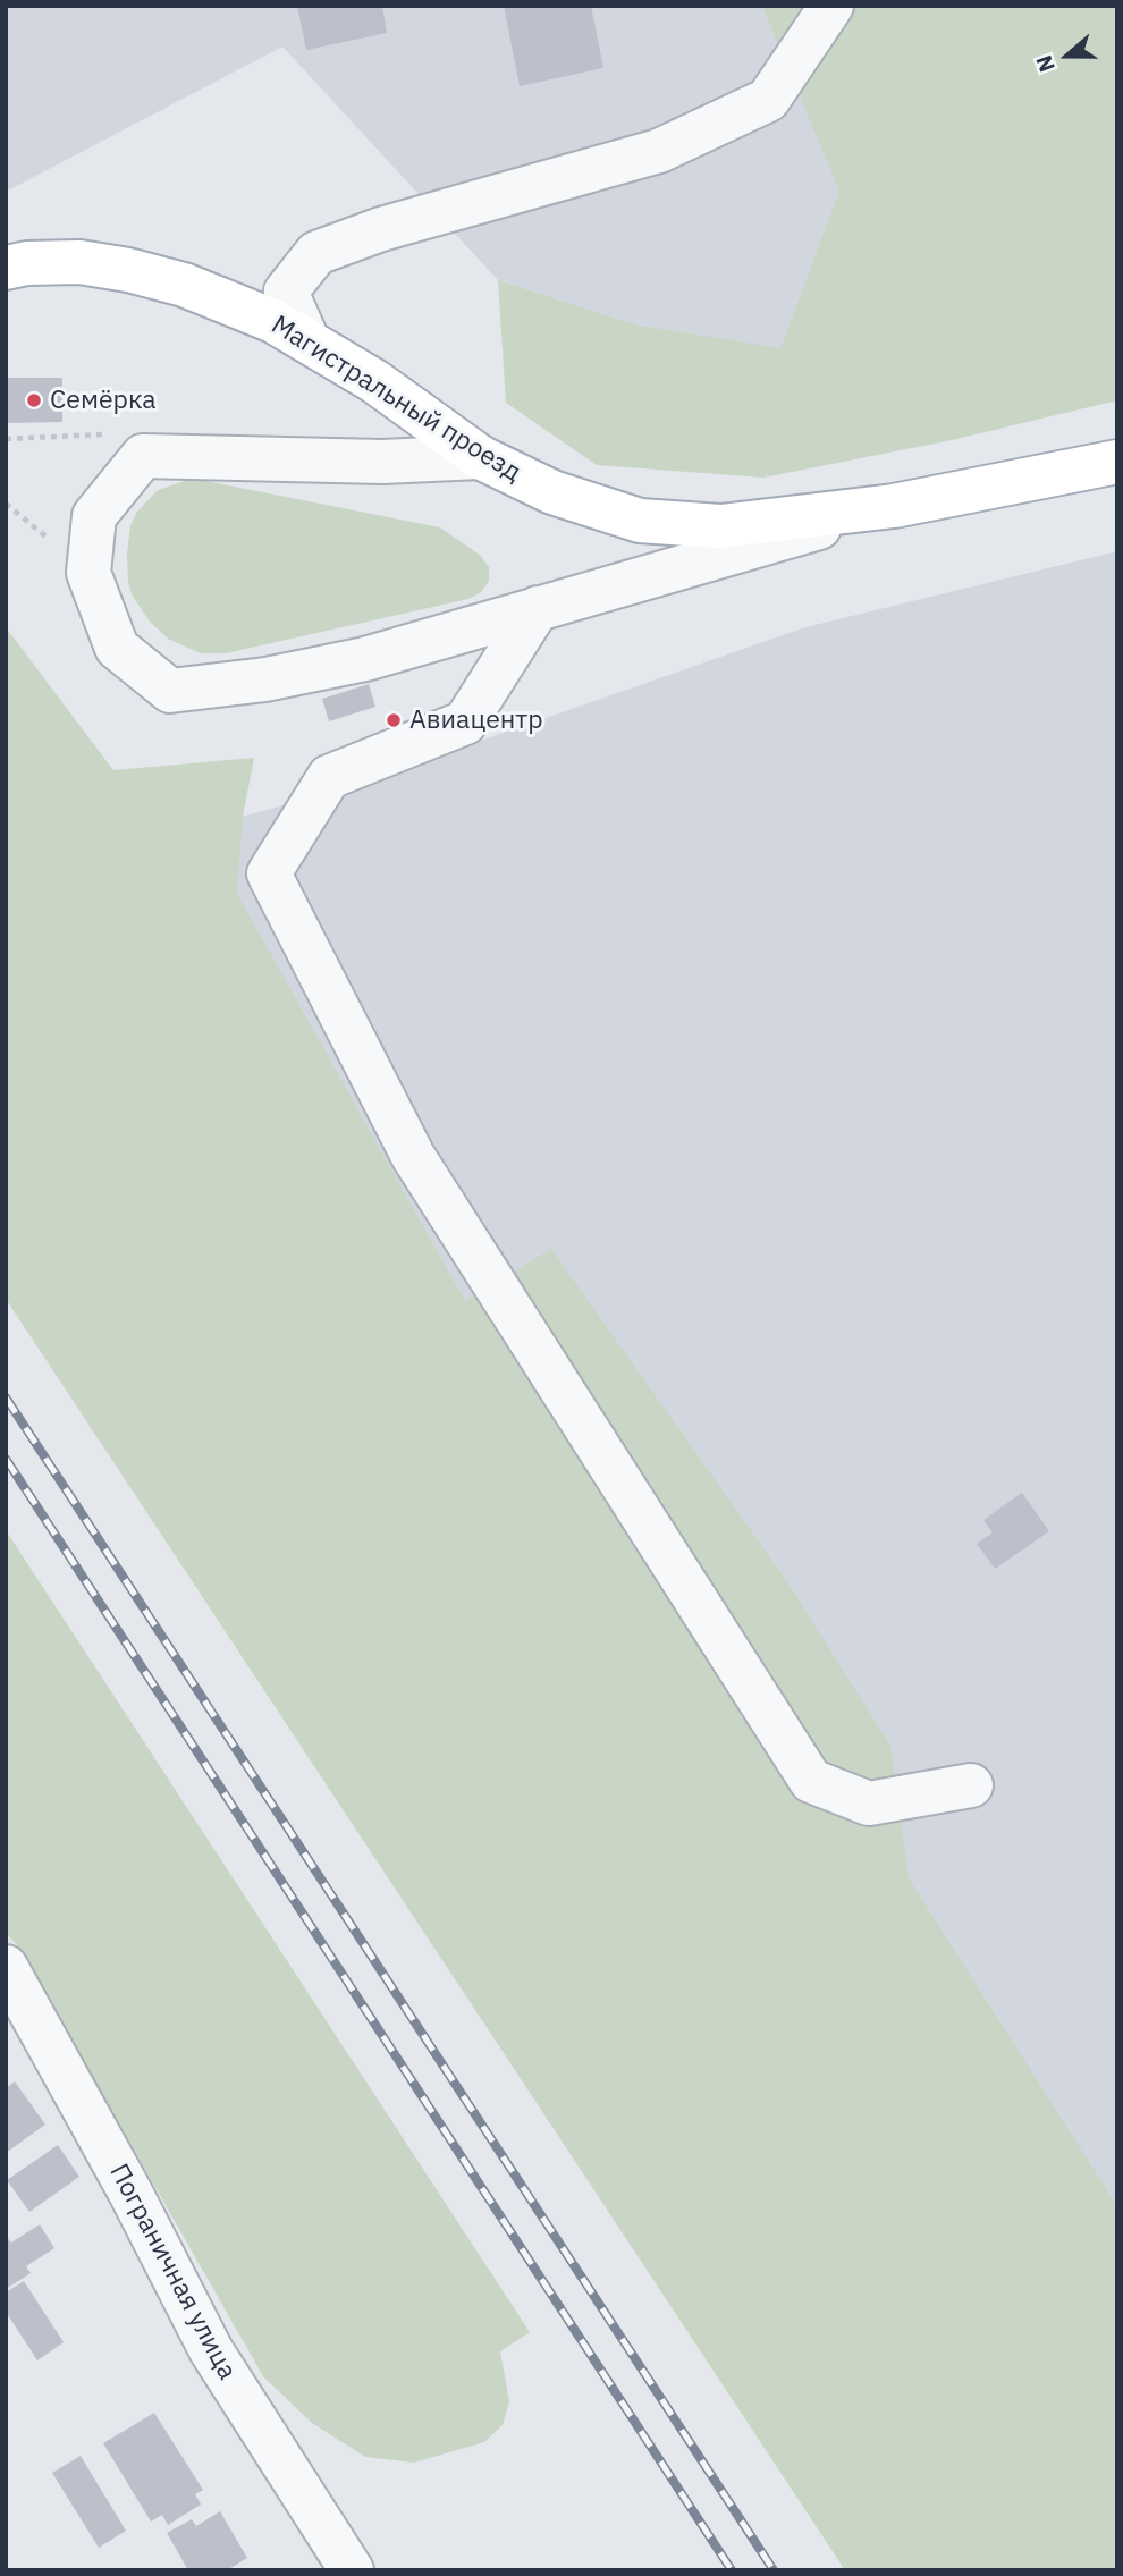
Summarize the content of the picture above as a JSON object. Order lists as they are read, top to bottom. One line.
{"streets":{"main road":["Магистральный проезд"],"street":["Пограничная улица"]},"places":["Семёрка","Авиацентр"],"north":"left"}
